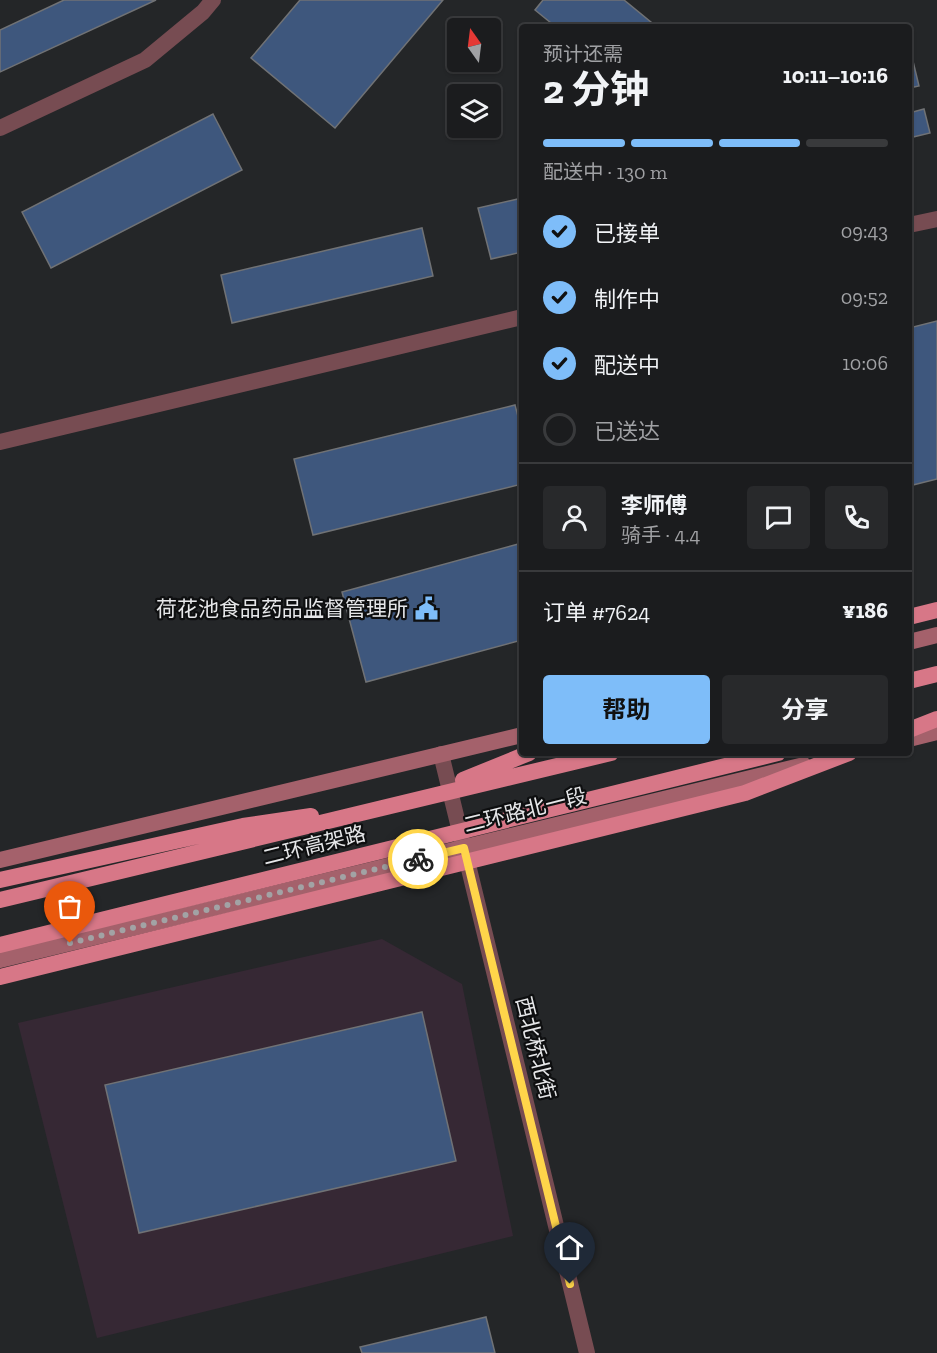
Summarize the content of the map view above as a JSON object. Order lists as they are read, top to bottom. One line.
{"streets":{"highway":["二环高架路"],"main road":["二环路北一段"],"street":["西北桥北街"]},"crossings":[["二环路北一段","西北桥北街"]],"places":{"public building":["荷花池食品药品监督管理所"]},"north":"top","page":{"heading":["2 分钟","预计还需","10:11–10:16"],"panel":["李师傅","骑手 · 4.4","订单 #7624","¥186"],"bar":"配送中 · 130 m","list":[["已接单","09:43"],["制作中","09:52"],["配送中","10:06"],"已送达"],"buttons":["帮助","分享"]}}
